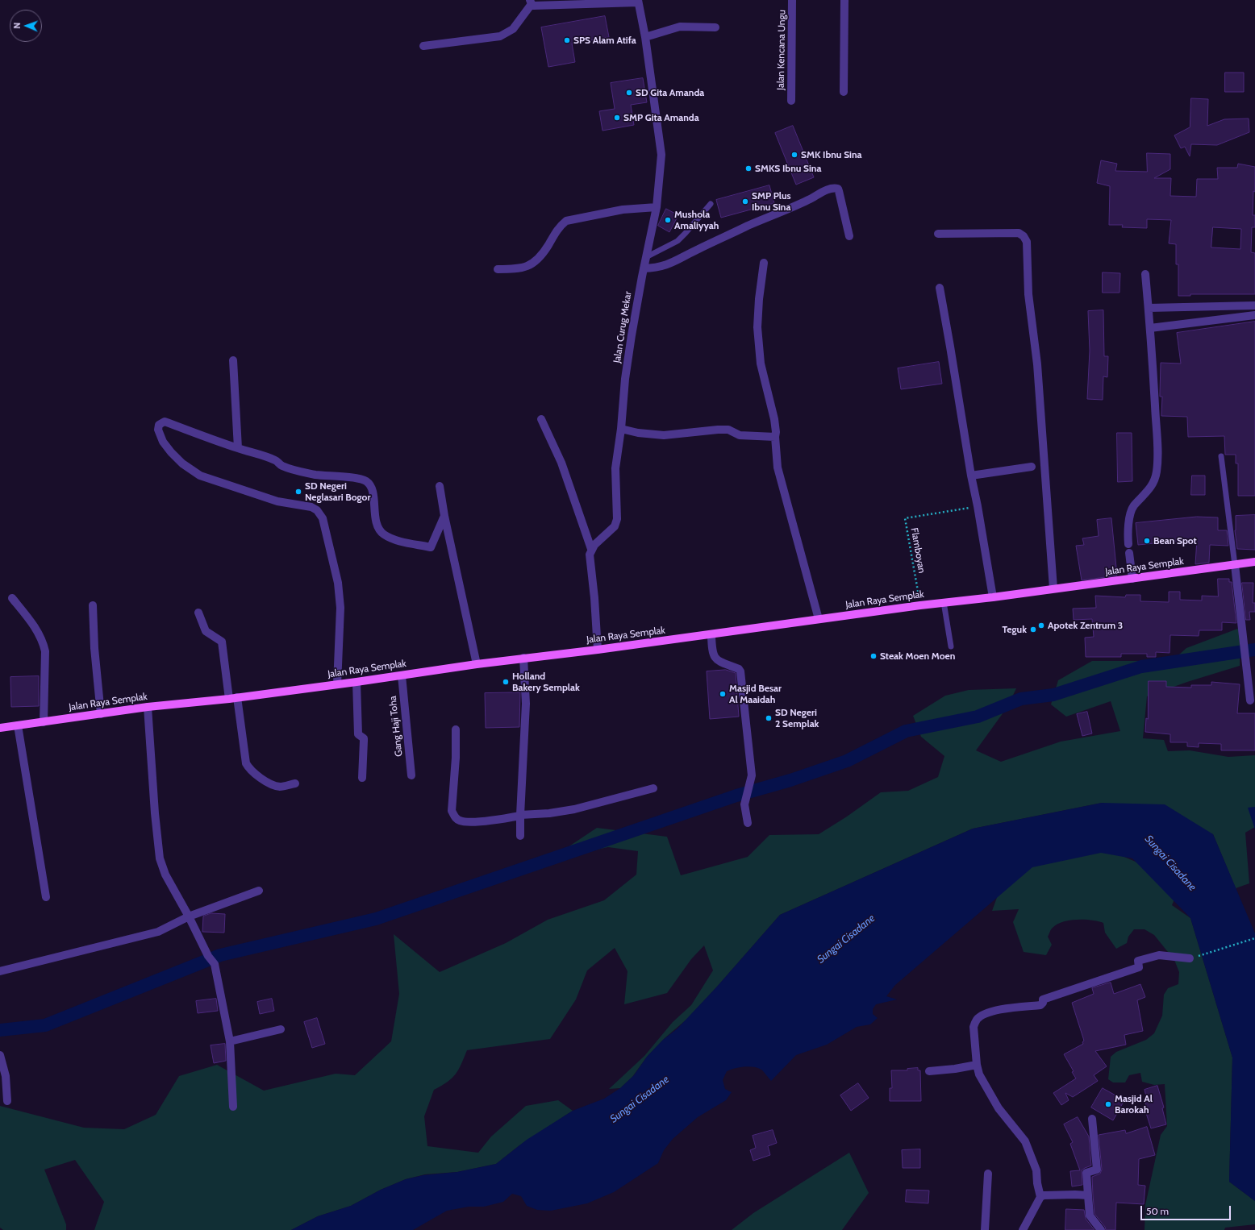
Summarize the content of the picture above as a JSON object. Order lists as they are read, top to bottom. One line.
{"streets":{"main road":["Jalan Raya Semplak"],"street":["Jalan Kencana Ungu","Jalan Curug Mekar","Gang Haji Toha"],"path":["Flamboyan"]},"crossings":[["Flamboyan","Jalan Raya Semplak"],["Jalan Raya Semplak","Gang Haji Toha"]],"water":["Sungai Cisadane"],"places":["SPS Alam Atifa","SD Gita Amanda","SMP Gita Amanda","SMK Ibnu Sina","SMKS Ibnu Sina","SMP Plus Ibnu Sina","Mushola Amaliyyah","SD Negeri Neglasari Bogor","Bean Spot","Apotek Zentrum 3","Teguk","Steak Moen Moen","Holland Bakery Semplak","Masjid Besar Al Maaidah","SD Negeri 2 Semplak","Masjid Al Barokah"],"scale_bar":"50 m","north":"left"}
